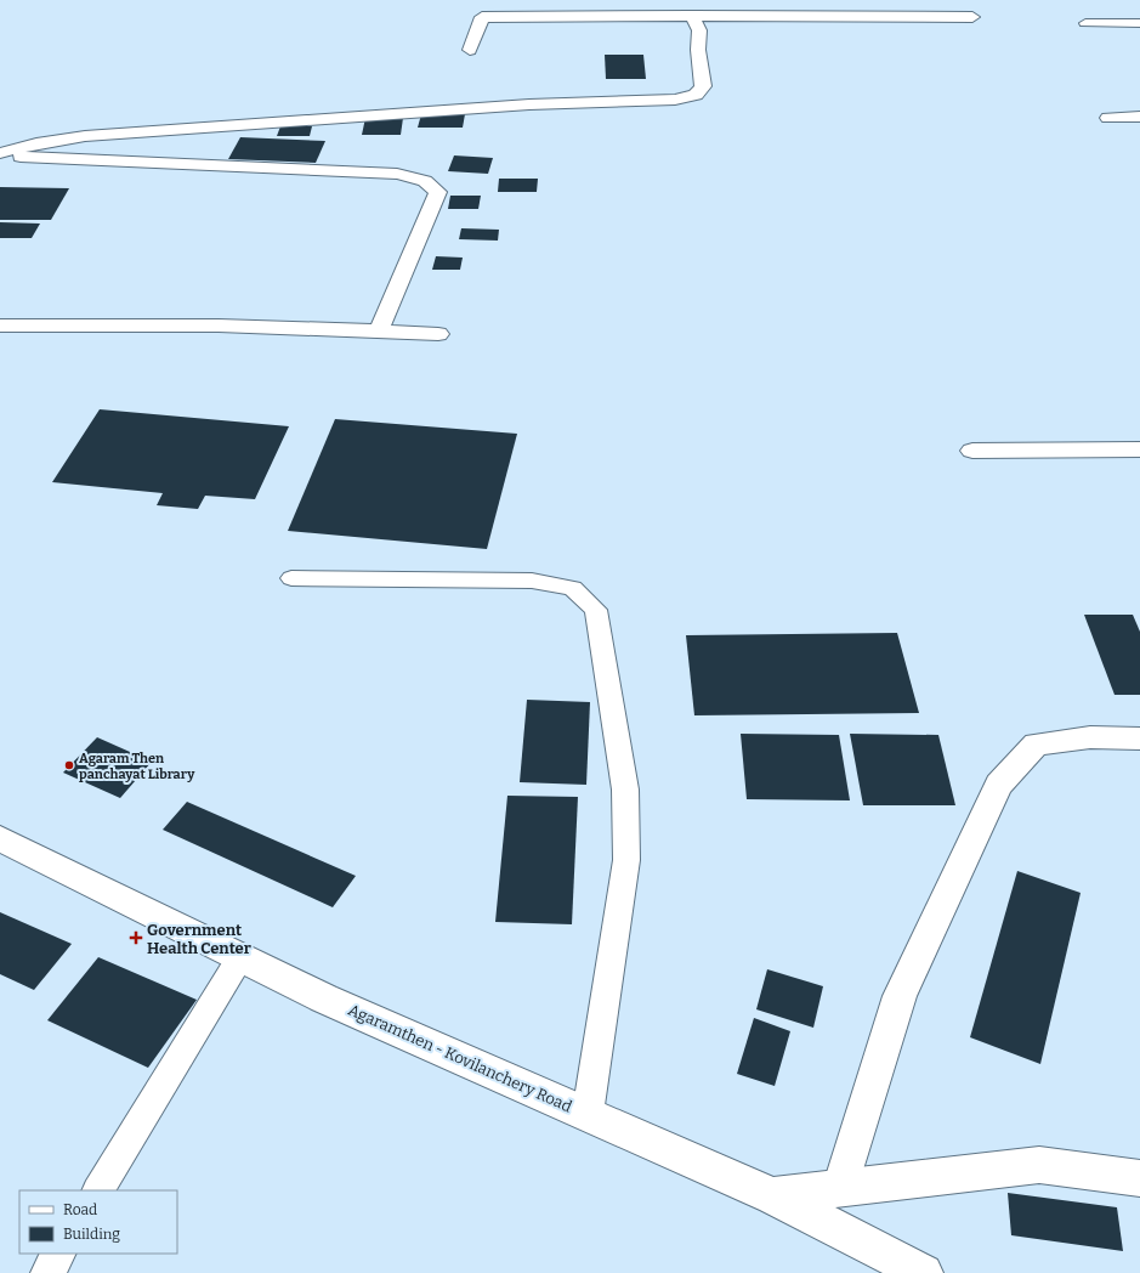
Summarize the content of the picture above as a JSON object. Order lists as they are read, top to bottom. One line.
{"streets":{"street":["Agaramthen - Kovilanchery Road"]},"places":{"other":["Agaram Then panchayat Library"],"health":["Government Health Center"]},"legend":["Road","Building"]}
